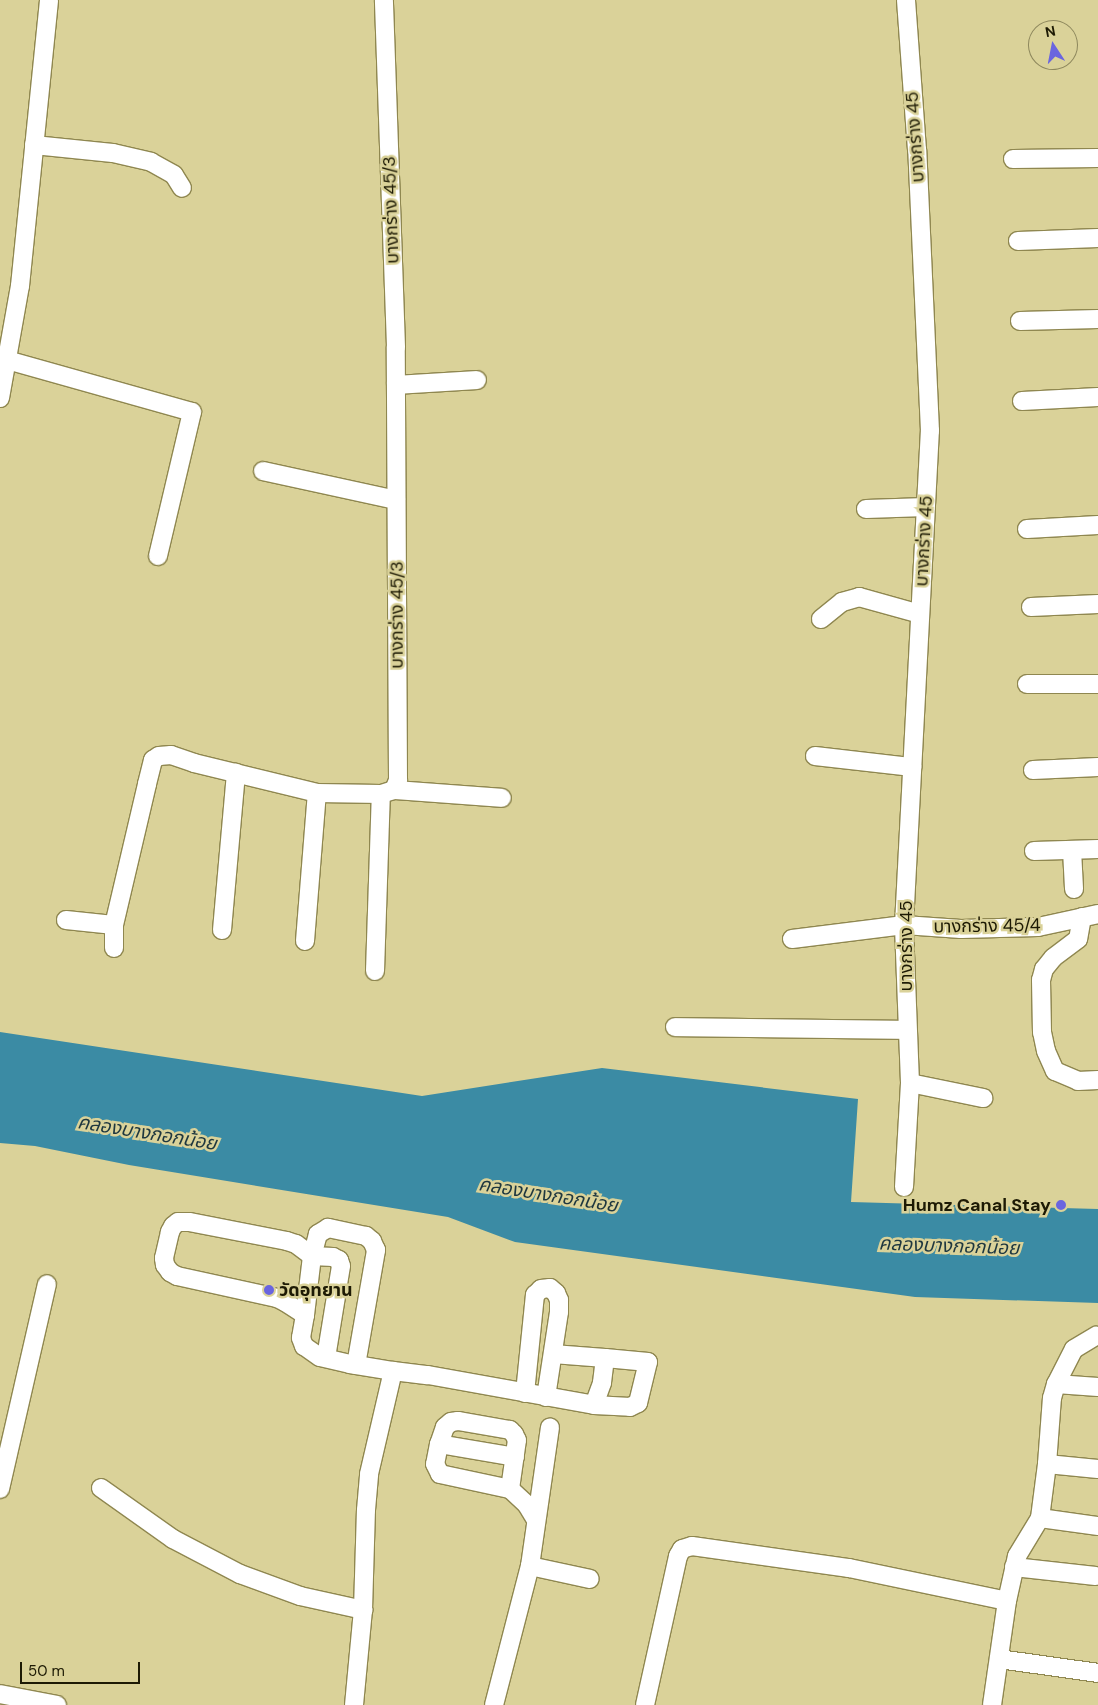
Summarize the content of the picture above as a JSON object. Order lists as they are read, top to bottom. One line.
{"streets":{"street":["บางกร่าง 45","บางกร่าง 45/3","บางกร่าง 45/4"]},"crossings":[["บางกร่าง 45","บางกร่าง 45/4"]],"water":["คลองบางกอกน้อย"],"places":["Humz Canal Stay","วัดอุทยาน"],"scale_bar":"50 m","north":"top"}
